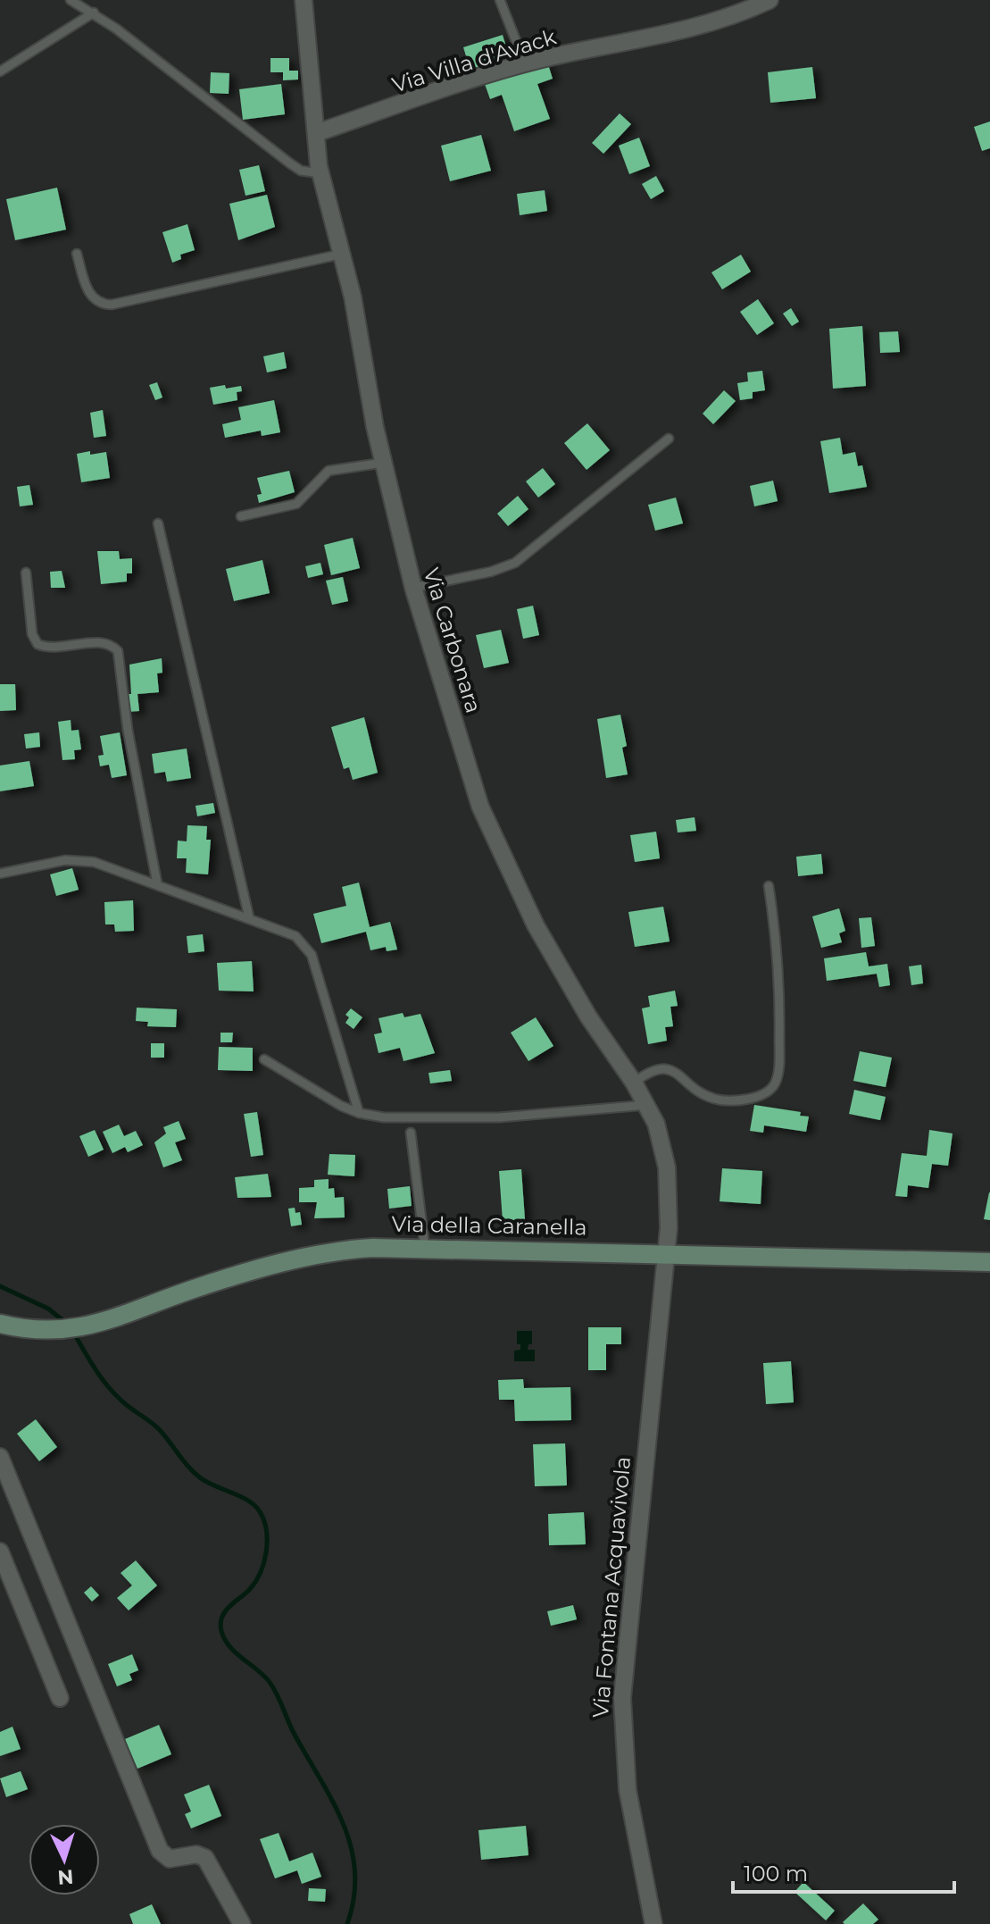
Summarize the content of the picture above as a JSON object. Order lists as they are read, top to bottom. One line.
{"streets":{"main road":["Via della Caranella"],"street":["Via Villa d'Avack","Via Carbonara","Via Fontana Acquavivola"]},"crossings":[["Via Villa d'Avack","Via Carbonara"],["Via Carbonara","Via della Caranella"],["Via Carbonara","Via Fontana Acquavivola"],["Via della Caranella","Via Fontana Acquavivola"]],"scale_bar":"100 m","north":"bottom"}
